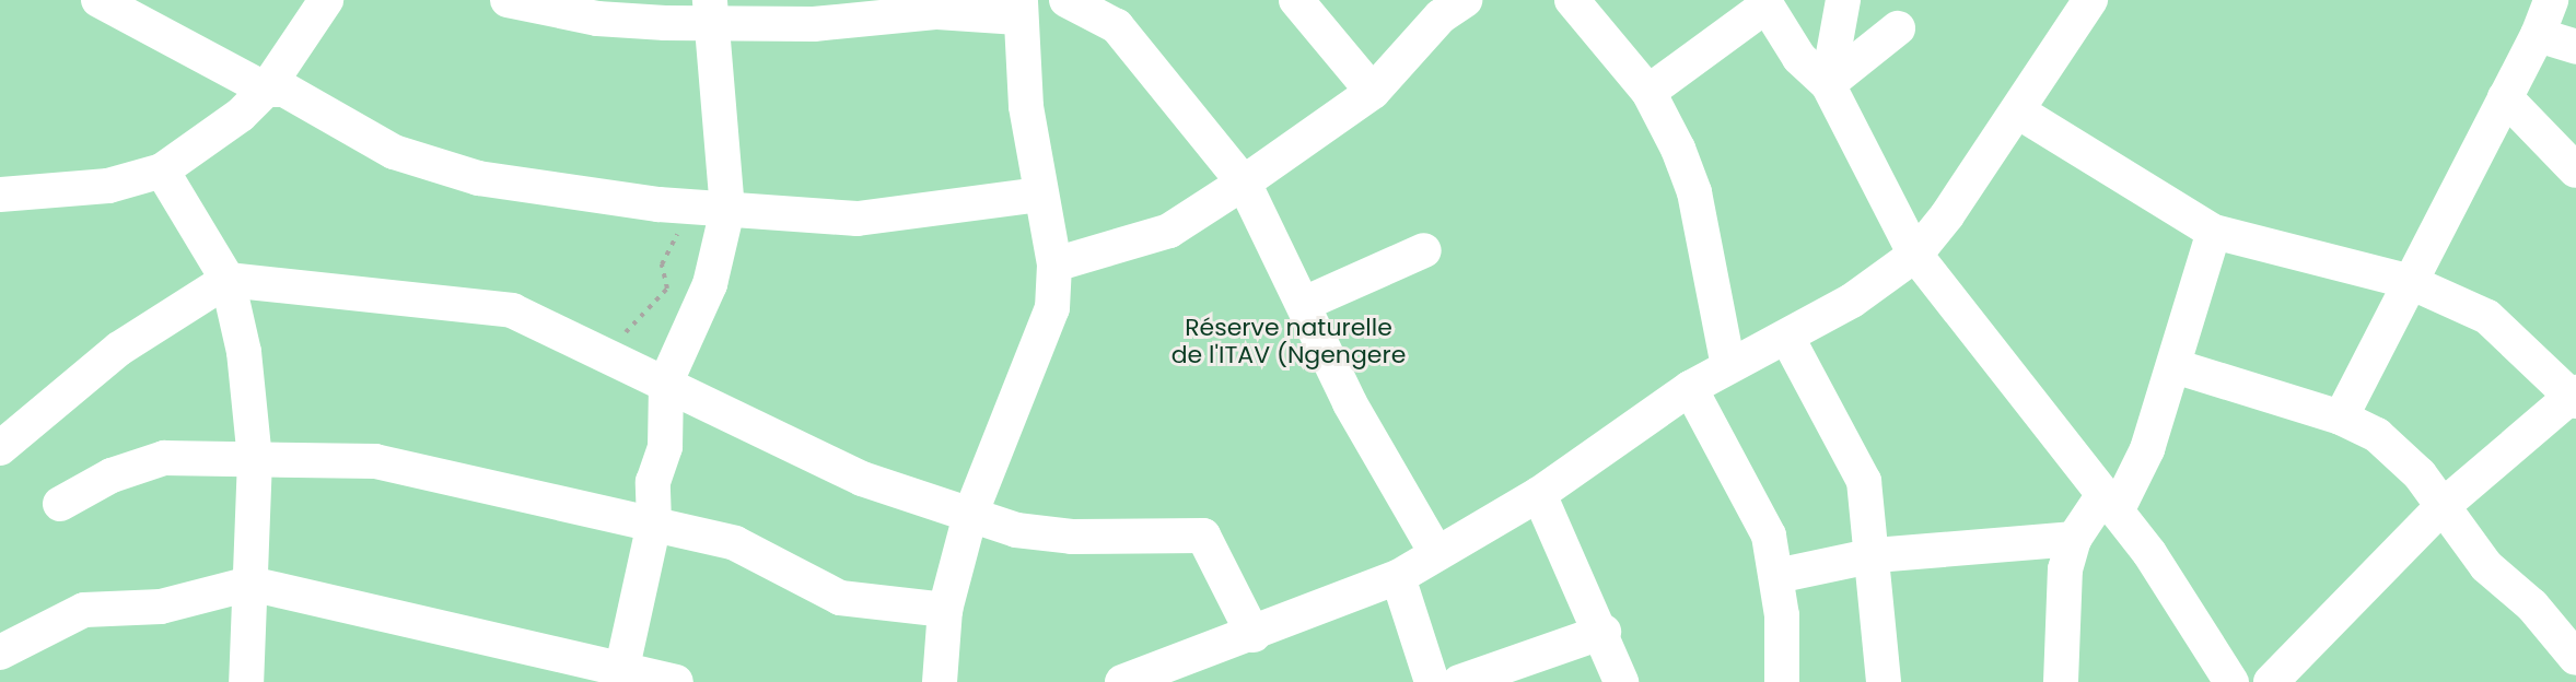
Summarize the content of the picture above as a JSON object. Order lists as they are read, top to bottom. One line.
{"parks":["Réserve naturelle de l'ITAV (Ngengere"]}
